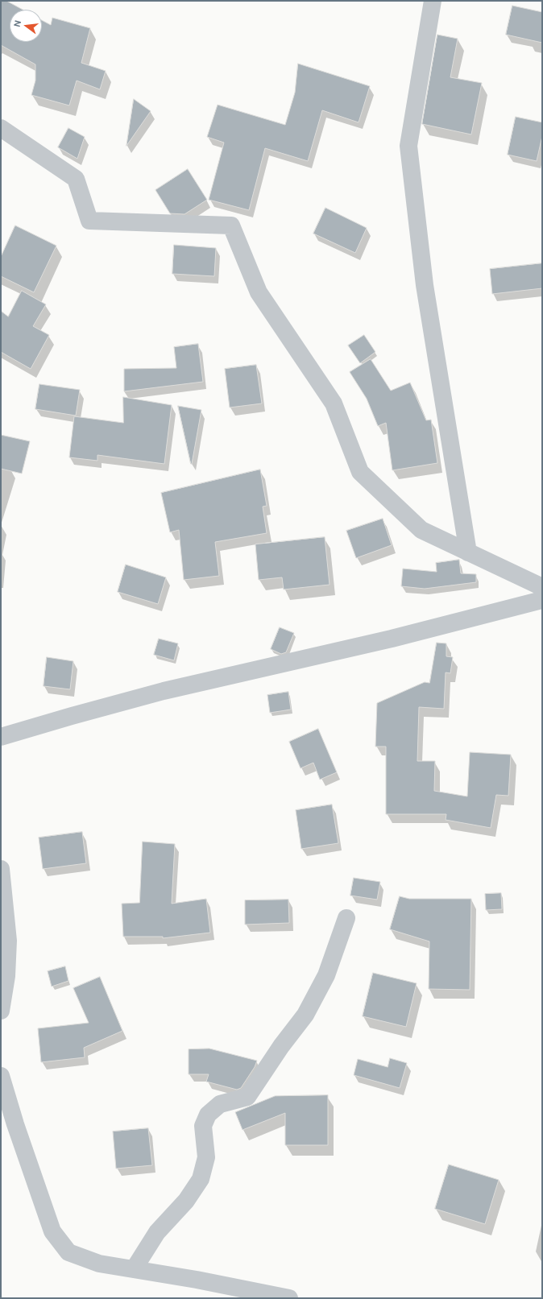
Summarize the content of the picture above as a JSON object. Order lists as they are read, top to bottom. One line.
{"north":"left"}
